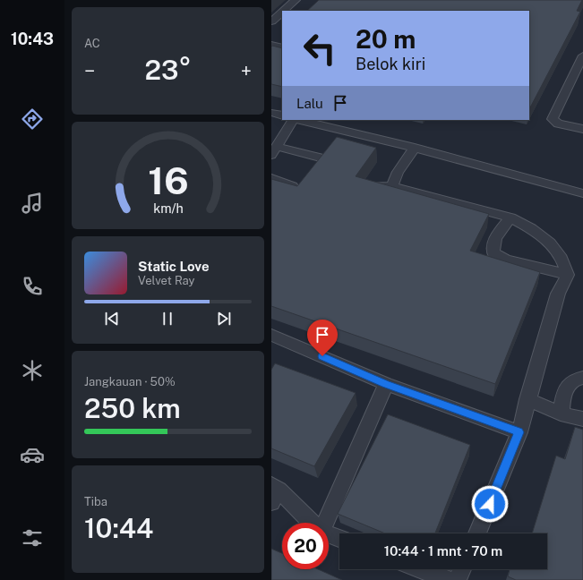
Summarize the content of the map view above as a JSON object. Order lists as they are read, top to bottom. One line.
{"page":{"tabs":"10:43","tile":["AC",["Jangkauan · 50%","250 km"],["Tiba","10:44"]],"turn":["20 m","Belok kiri"],"heat":["−","23°","+"],"then":"Lalu","song":["Static Love","Velvet Ray"],"limit":"20","trip":"10:44 · 1 mnt · 70 m","gauge":["16","km/h"]}}
